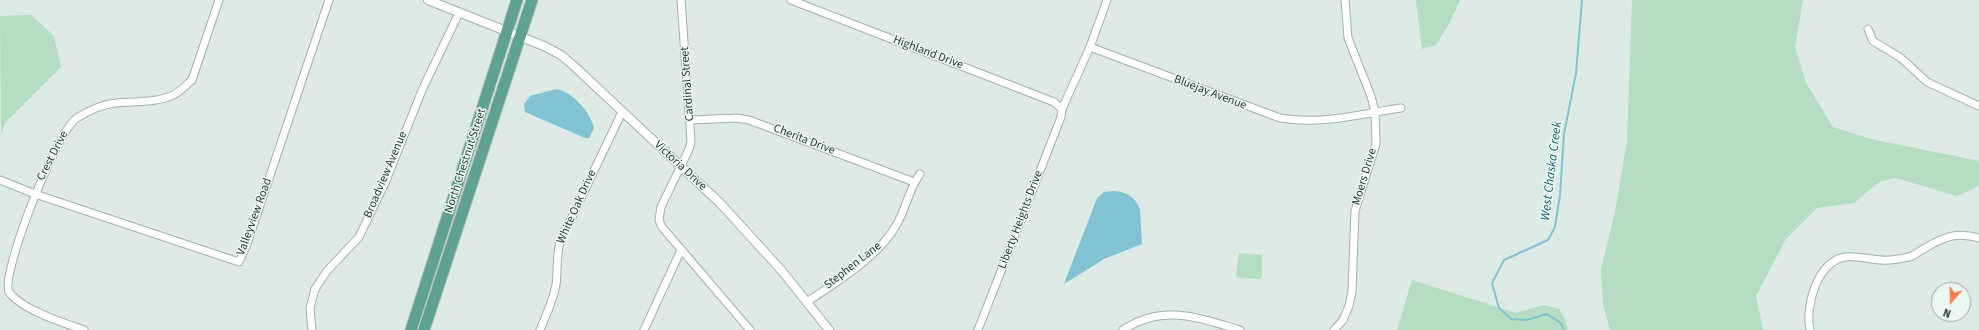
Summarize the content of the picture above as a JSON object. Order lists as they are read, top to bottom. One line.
{"streets":{"main road":["North Chestnut Street"],"street":["Highland Drive","Cardinal Street","Bluejay Avenue","Cherita Drive","Crest Drive","Victoria Drive","Broadview Avenue","Moers Drive","White Oak Drive","Valleyview Road","Liberty Heights Drive","Stephen Lane"]},"crossings":[["Highland Drive","Liberty Heights Drive"],["Cardinal Street","Cherita Drive"],["Cardinal Street","Victoria Drive"],["Bluejay Avenue","Moers Drive"],["Cherita Drive","Stephen Lane"],["Crest Drive","Valleyview Road"],["North Chestnut Street","Victoria Drive"],["Victoria Drive","Broadview Avenue"],["Victoria Drive","White Oak Drive"],["Victoria Drive","Stephen Lane"]],"water":["West Chaska Creek"],"north":"bottom"}
